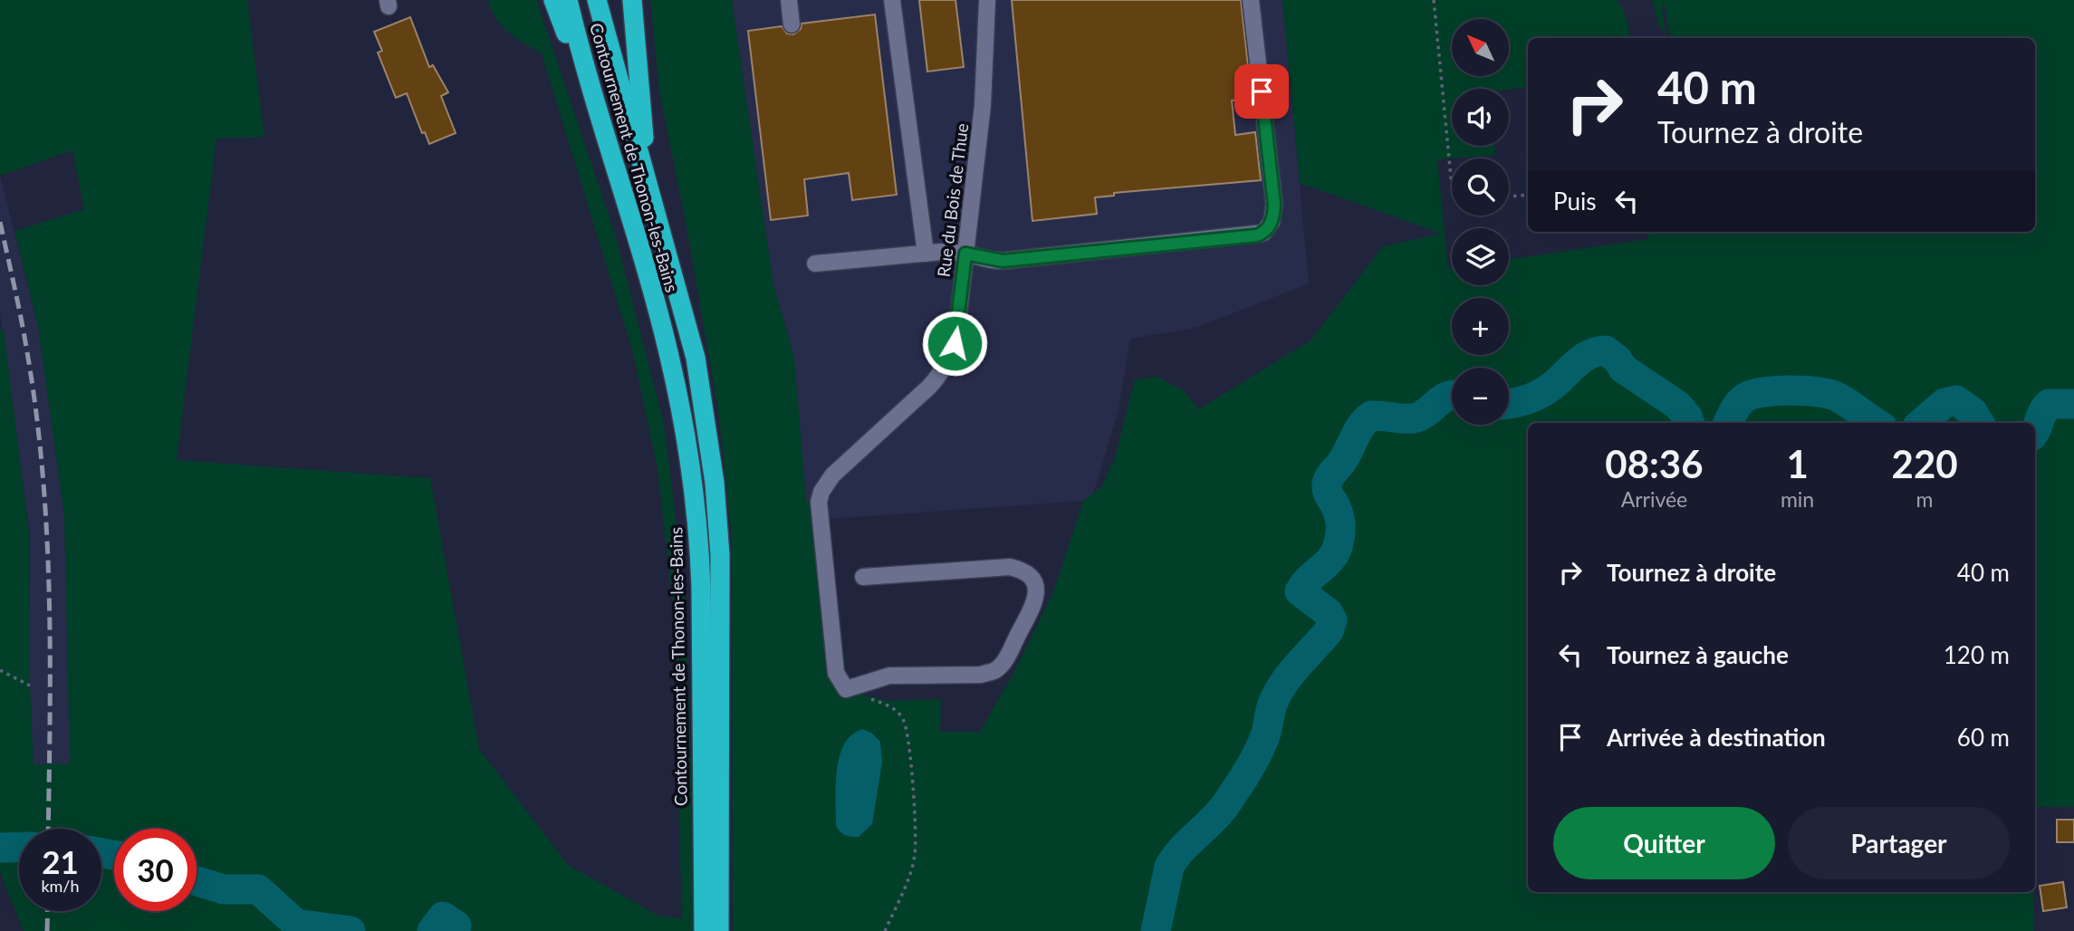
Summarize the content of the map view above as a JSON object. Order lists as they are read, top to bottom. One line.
{"streets":{"highway":["Contournement de Thonon-les-Bains"],"street":["Rue du Bois de Thue"]},"north":"top left","page":{"map_buttons":["+","−"],"turn":["40 m","Tournez à droite"],"then":"Puis","eta":["08:36","Arrivée","1","min","220","m"],"list":[{"name":"Tournez à droite","value":"40 m"},{"name":"Tournez à gauche","value":"120 m"},{"name":"Arrivée à destination","value":"60 m"}],"buttons":["Quitter","Partager"],"speed":"21 km/h","limit":"30"}}
